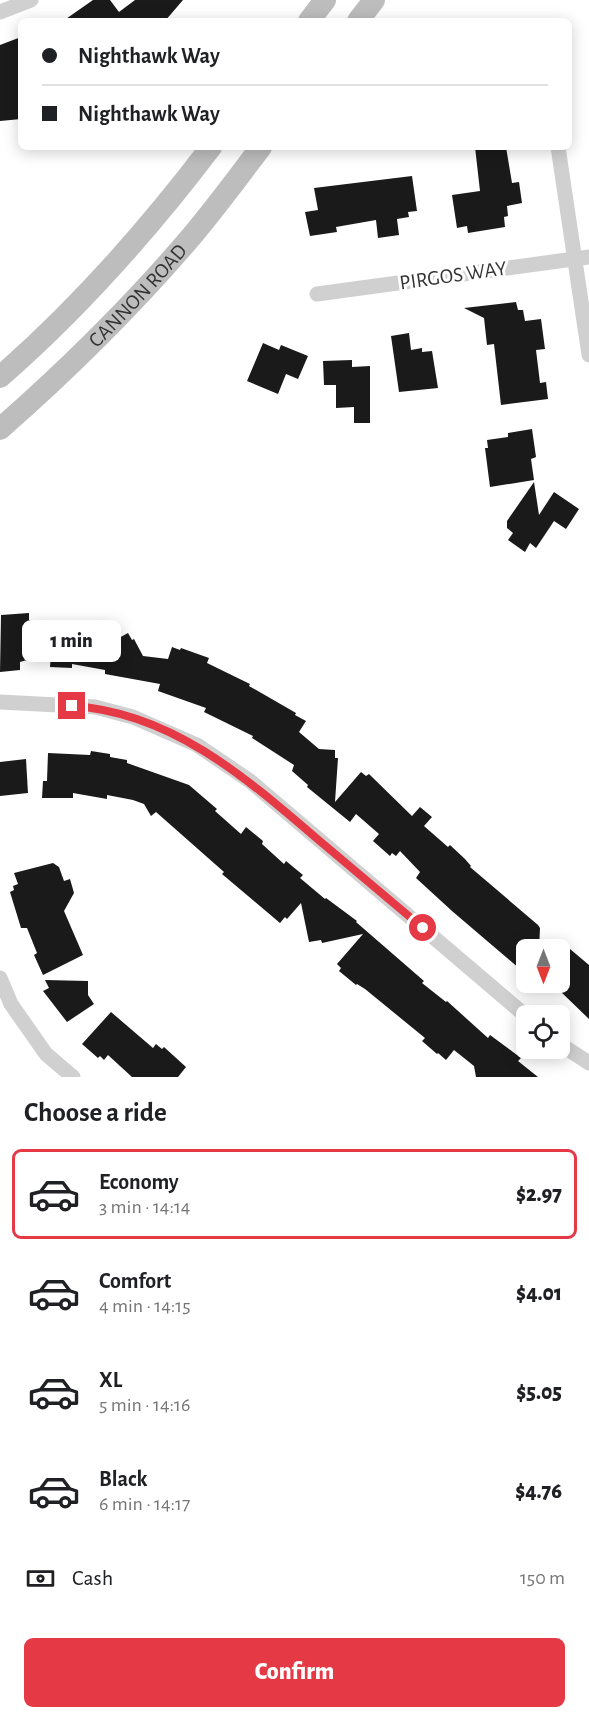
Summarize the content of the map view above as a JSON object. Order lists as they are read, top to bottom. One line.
{"streets":{"main road":["CANNON ROAD"],"street":["PIRGOS WAY"]},"north":"bottom","page":{"banner":["Nighthawk Way","Nighthawk Way"],"bubble":"1 min","heading":"Choose a ride","list":[{"name":"Economy","note":"3 min · 14:14","value":"$2.97"},{"name":"Comfort","note":"4 min · 14:15","value":"$4.01"},{"name":"XL","note":"5 min · 14:16","value":"$5.05"},{"name":"Black","note":"6 min · 14:17","value":"$4.76"}],"pay":["Cash","150 m"],"buttons":"Confirm"}}
